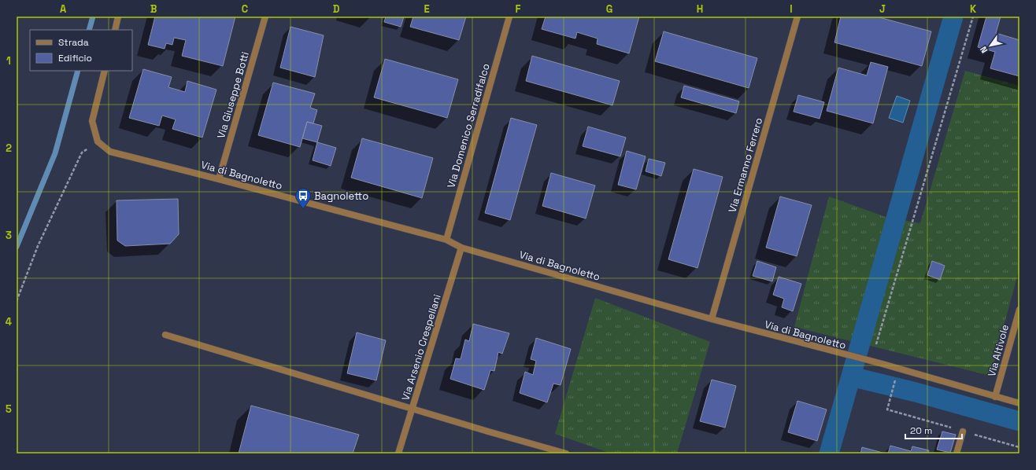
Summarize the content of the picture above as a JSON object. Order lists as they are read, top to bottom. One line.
{"streets":{"street":["Via Giuseppe Botti","Via Domenico Serradifalco","Via Ermanno Ferrero","Via di Bagnoletto","Via Arsenio Crespellani","Via Altivole"]},"crossings":[["Via Giuseppe Botti","Via di Bagnoletto"],["Via Domenico Serradifalco","Via di Bagnoletto"],["Via Ermanno Ferrero","Via di Bagnoletto"],["Via di Bagnoletto","Via Arsenio Crespellani"],["Via di Bagnoletto","Via Altivole"]],"places":{"bus stop":["Bagnoletto"]},"legend":["Strada","Edificio"],"scale_bar":"20 m","north":"bottom left","grid":{"columns":["A","B","C","D","E","F","G","H","I","J","K"],"rows":["1","2","3","4","5"]}}
